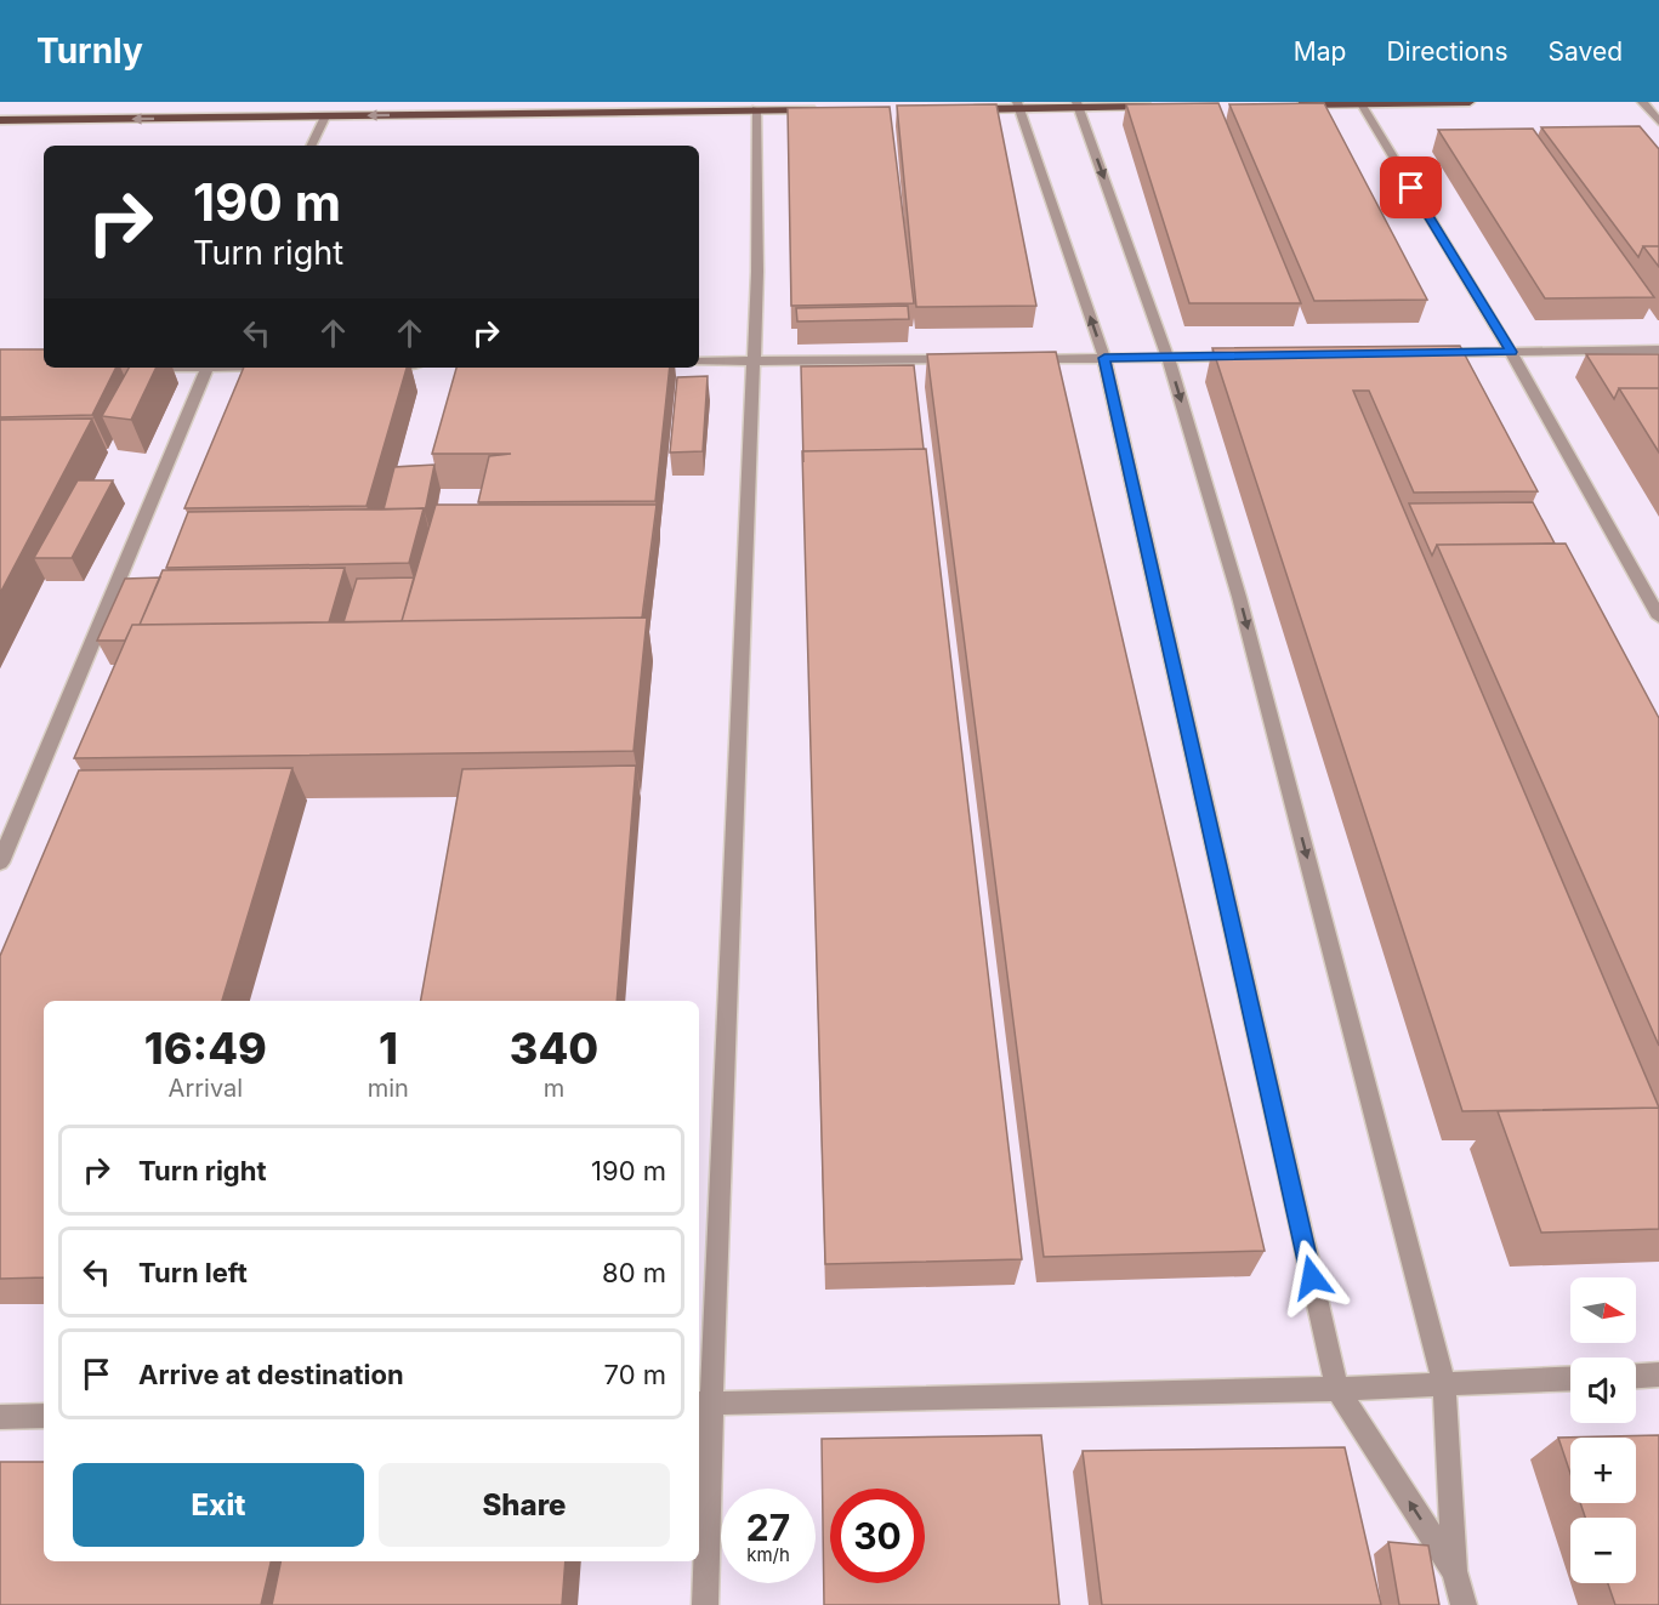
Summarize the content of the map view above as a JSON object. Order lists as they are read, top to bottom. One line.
{"north":"right","page":{"header":"Turnly","nav":["Map","Directions","Saved"],"turn":["190 m","Turn right"],"eta":["16:49","Arrival","1","min","340","m"],"list":[{"name":"Turn right","value":"190 m"},{"name":"Turn left","value":"80 m"},{"name":"Arrive at destination","value":"70 m"}],"map_buttons":["+","−"],"buttons":["Exit","Share"],"speed":"27 km/h","limit":"30"}}
